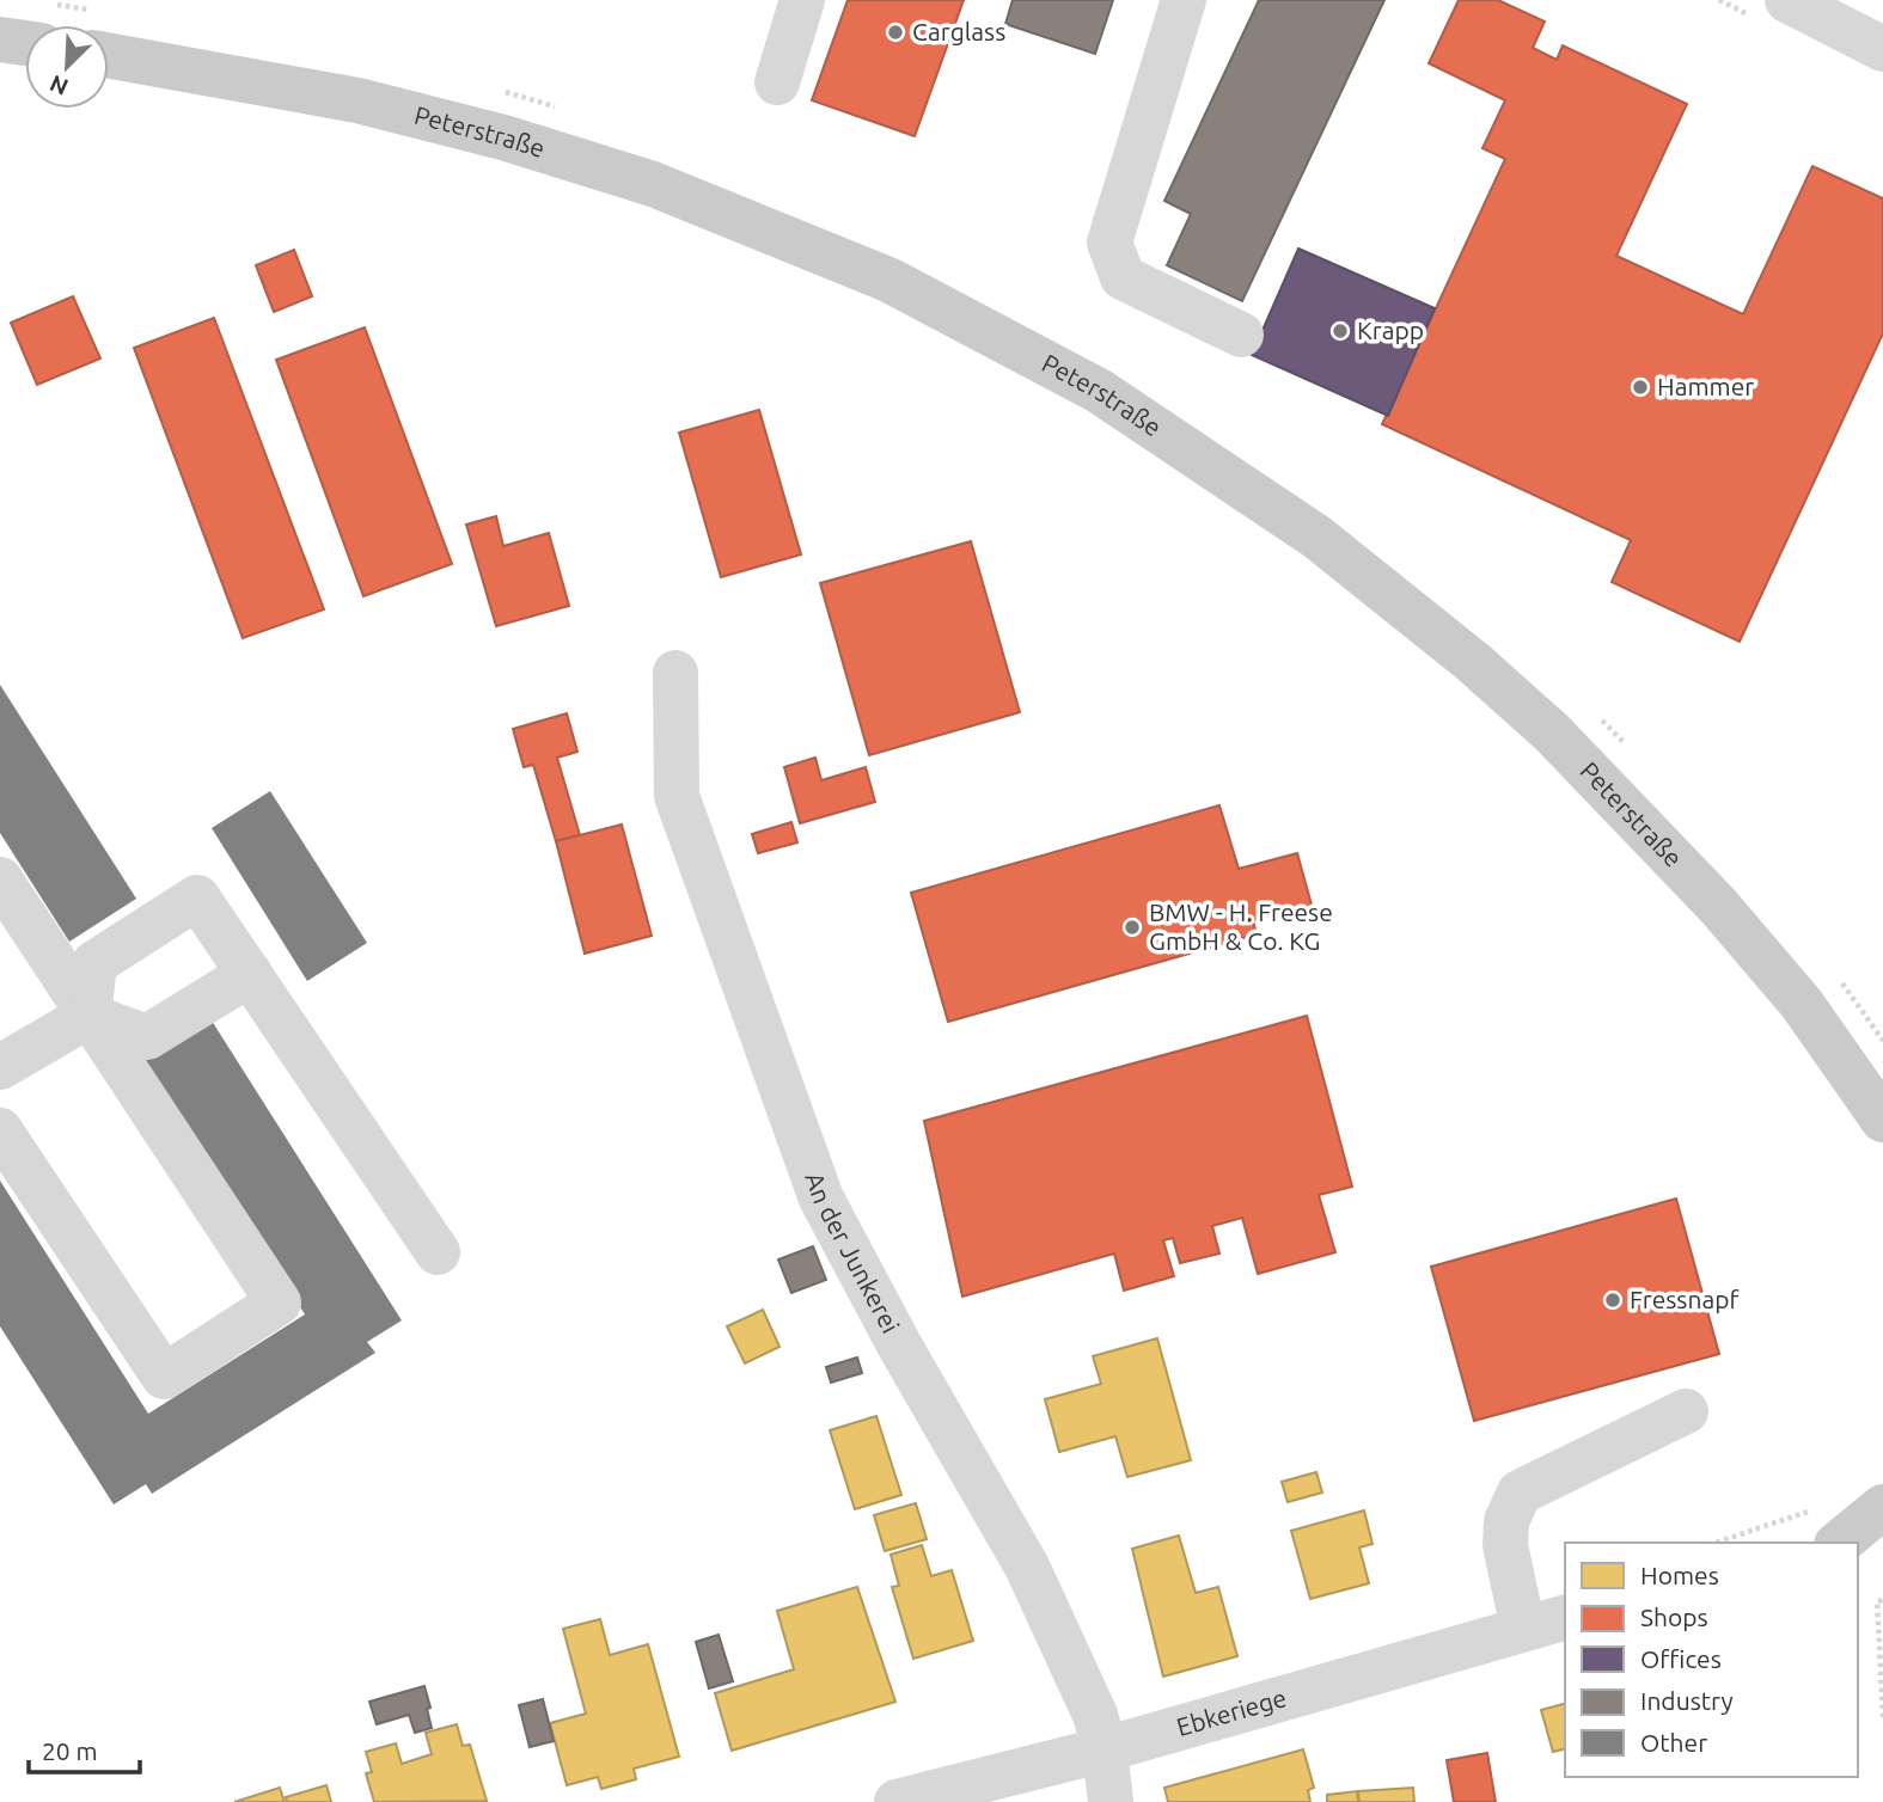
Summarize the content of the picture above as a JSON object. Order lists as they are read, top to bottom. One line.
{"streets":{"main road":["Peterstraße"],"street":["An der Junkerei","Ebkeriege"]},"crossings":[["An der Junkerei","Ebkeriege"]],"places":["Carglass","Krapp","Hammer","BMW - H. Freese GmbH & Co. KG","Fressnapf"],"legend":["Homes","Shops","Offices","Industry","Other"],"scale_bar":"20 m","north":"bottom left"}
